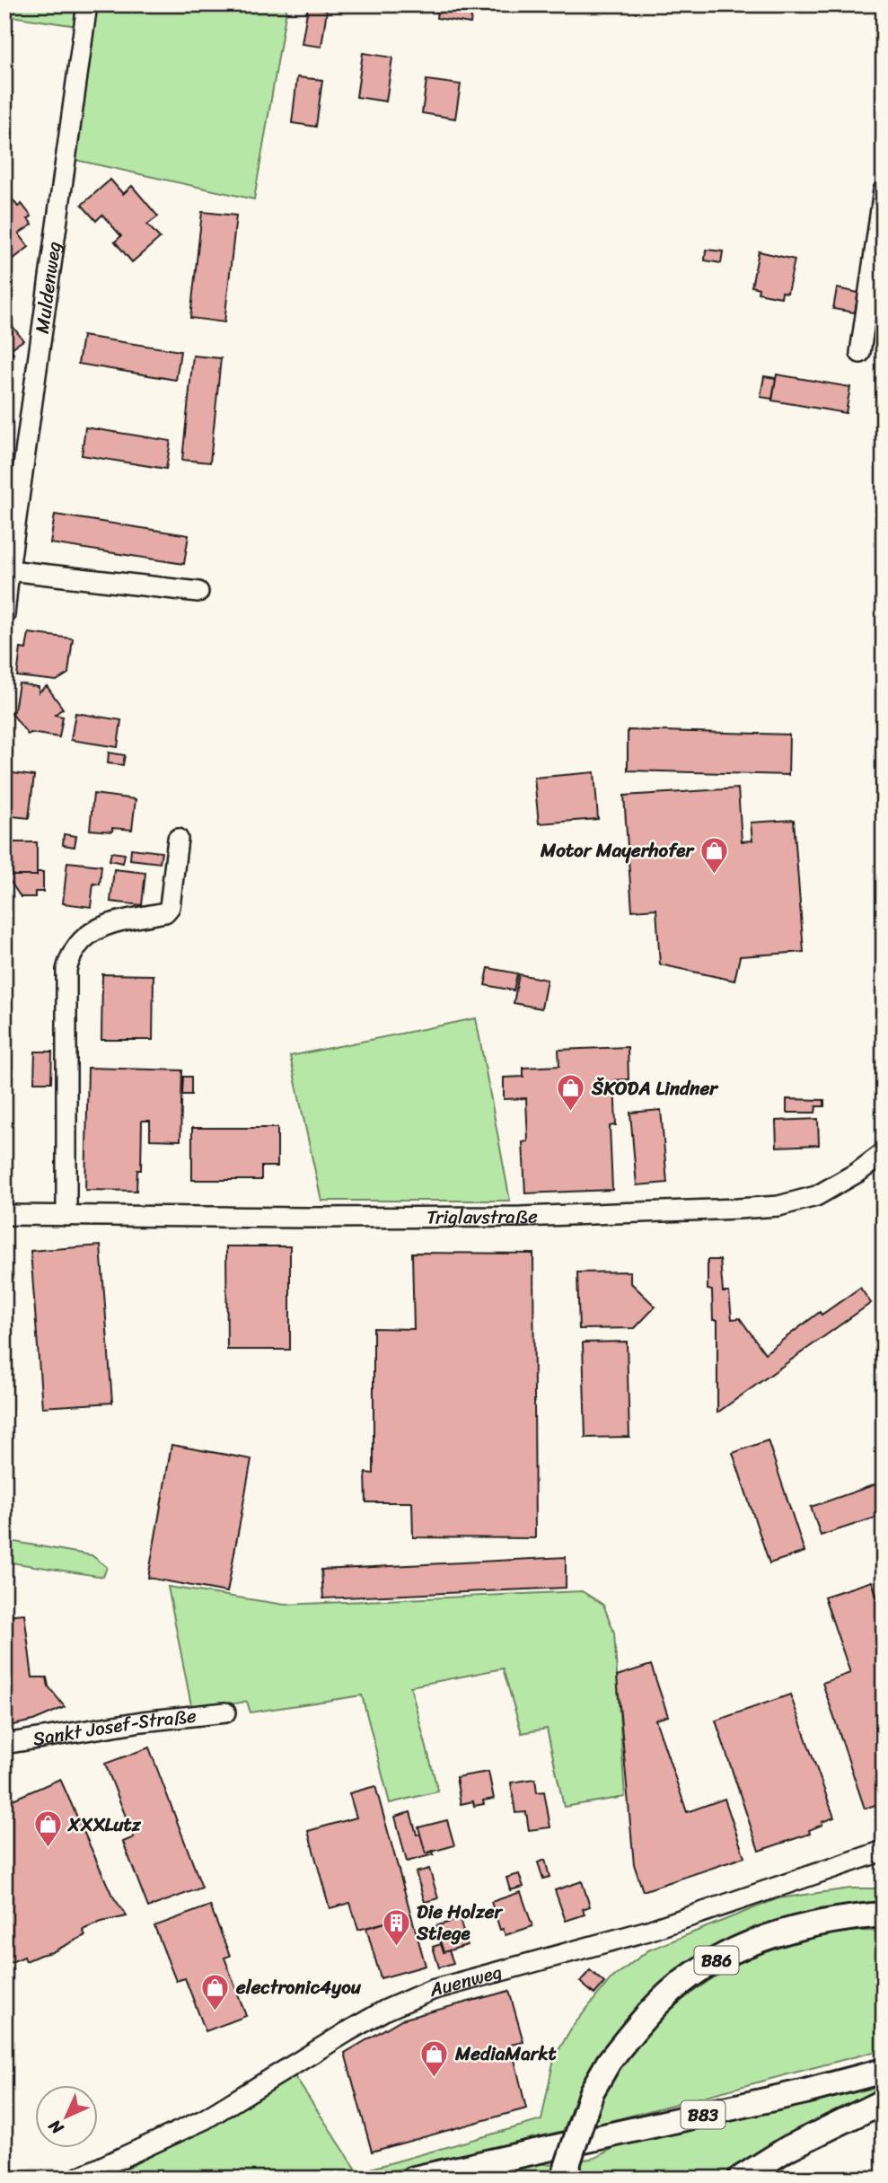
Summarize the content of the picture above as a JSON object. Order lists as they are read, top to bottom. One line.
{"streets":{"main road":["B86","B83"],"street":["Muldenweg","Triglavstraße","Sankt Josef-Straße","Auenweg"]},"places":{"shop":["Motor Mayerhofer","ŠKODA Lindner","XXXLutz","electronic4you","MediaMarkt"],"building":["Die Holzer Stiege"]},"north":"bottom left"}
